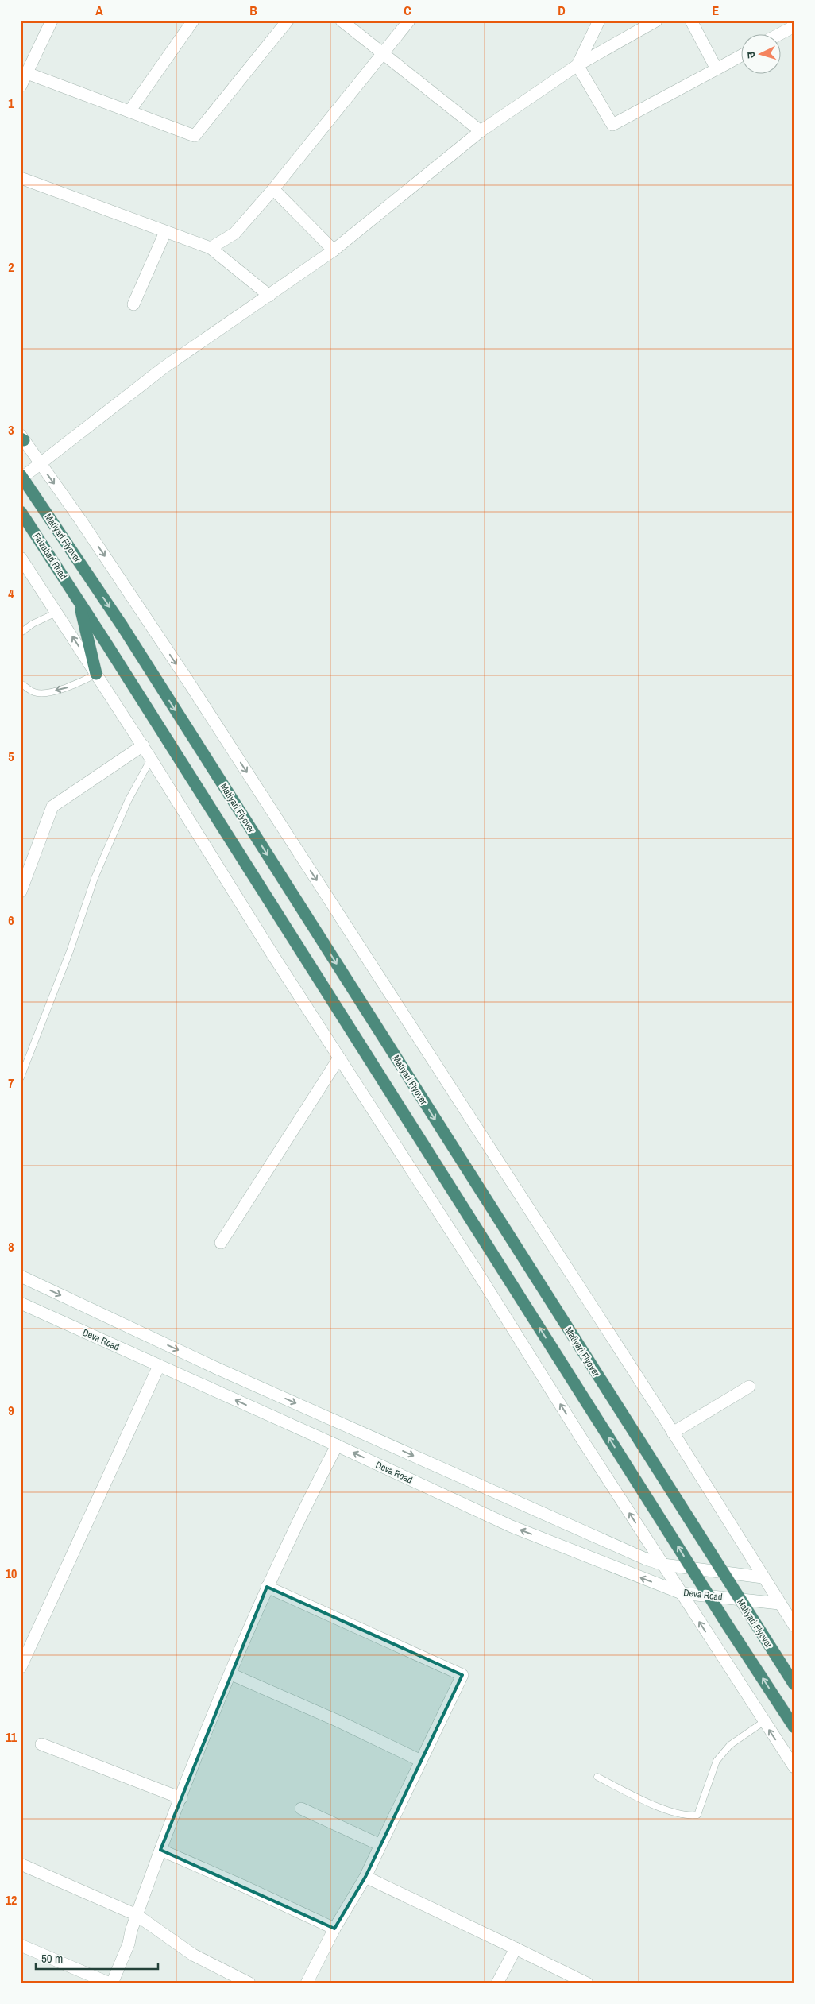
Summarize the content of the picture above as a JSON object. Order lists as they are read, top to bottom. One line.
{"streets":{"highway":["Matiyari Flyover","Faizabad Road"],"street":["Deva Road"]},"scale_bar":"50 m","north":"left","grid":{"columns":["A","B","C","D","E"],"rows":["1","2","3","4","5","6","7","8","9","10","11","12"]}}
